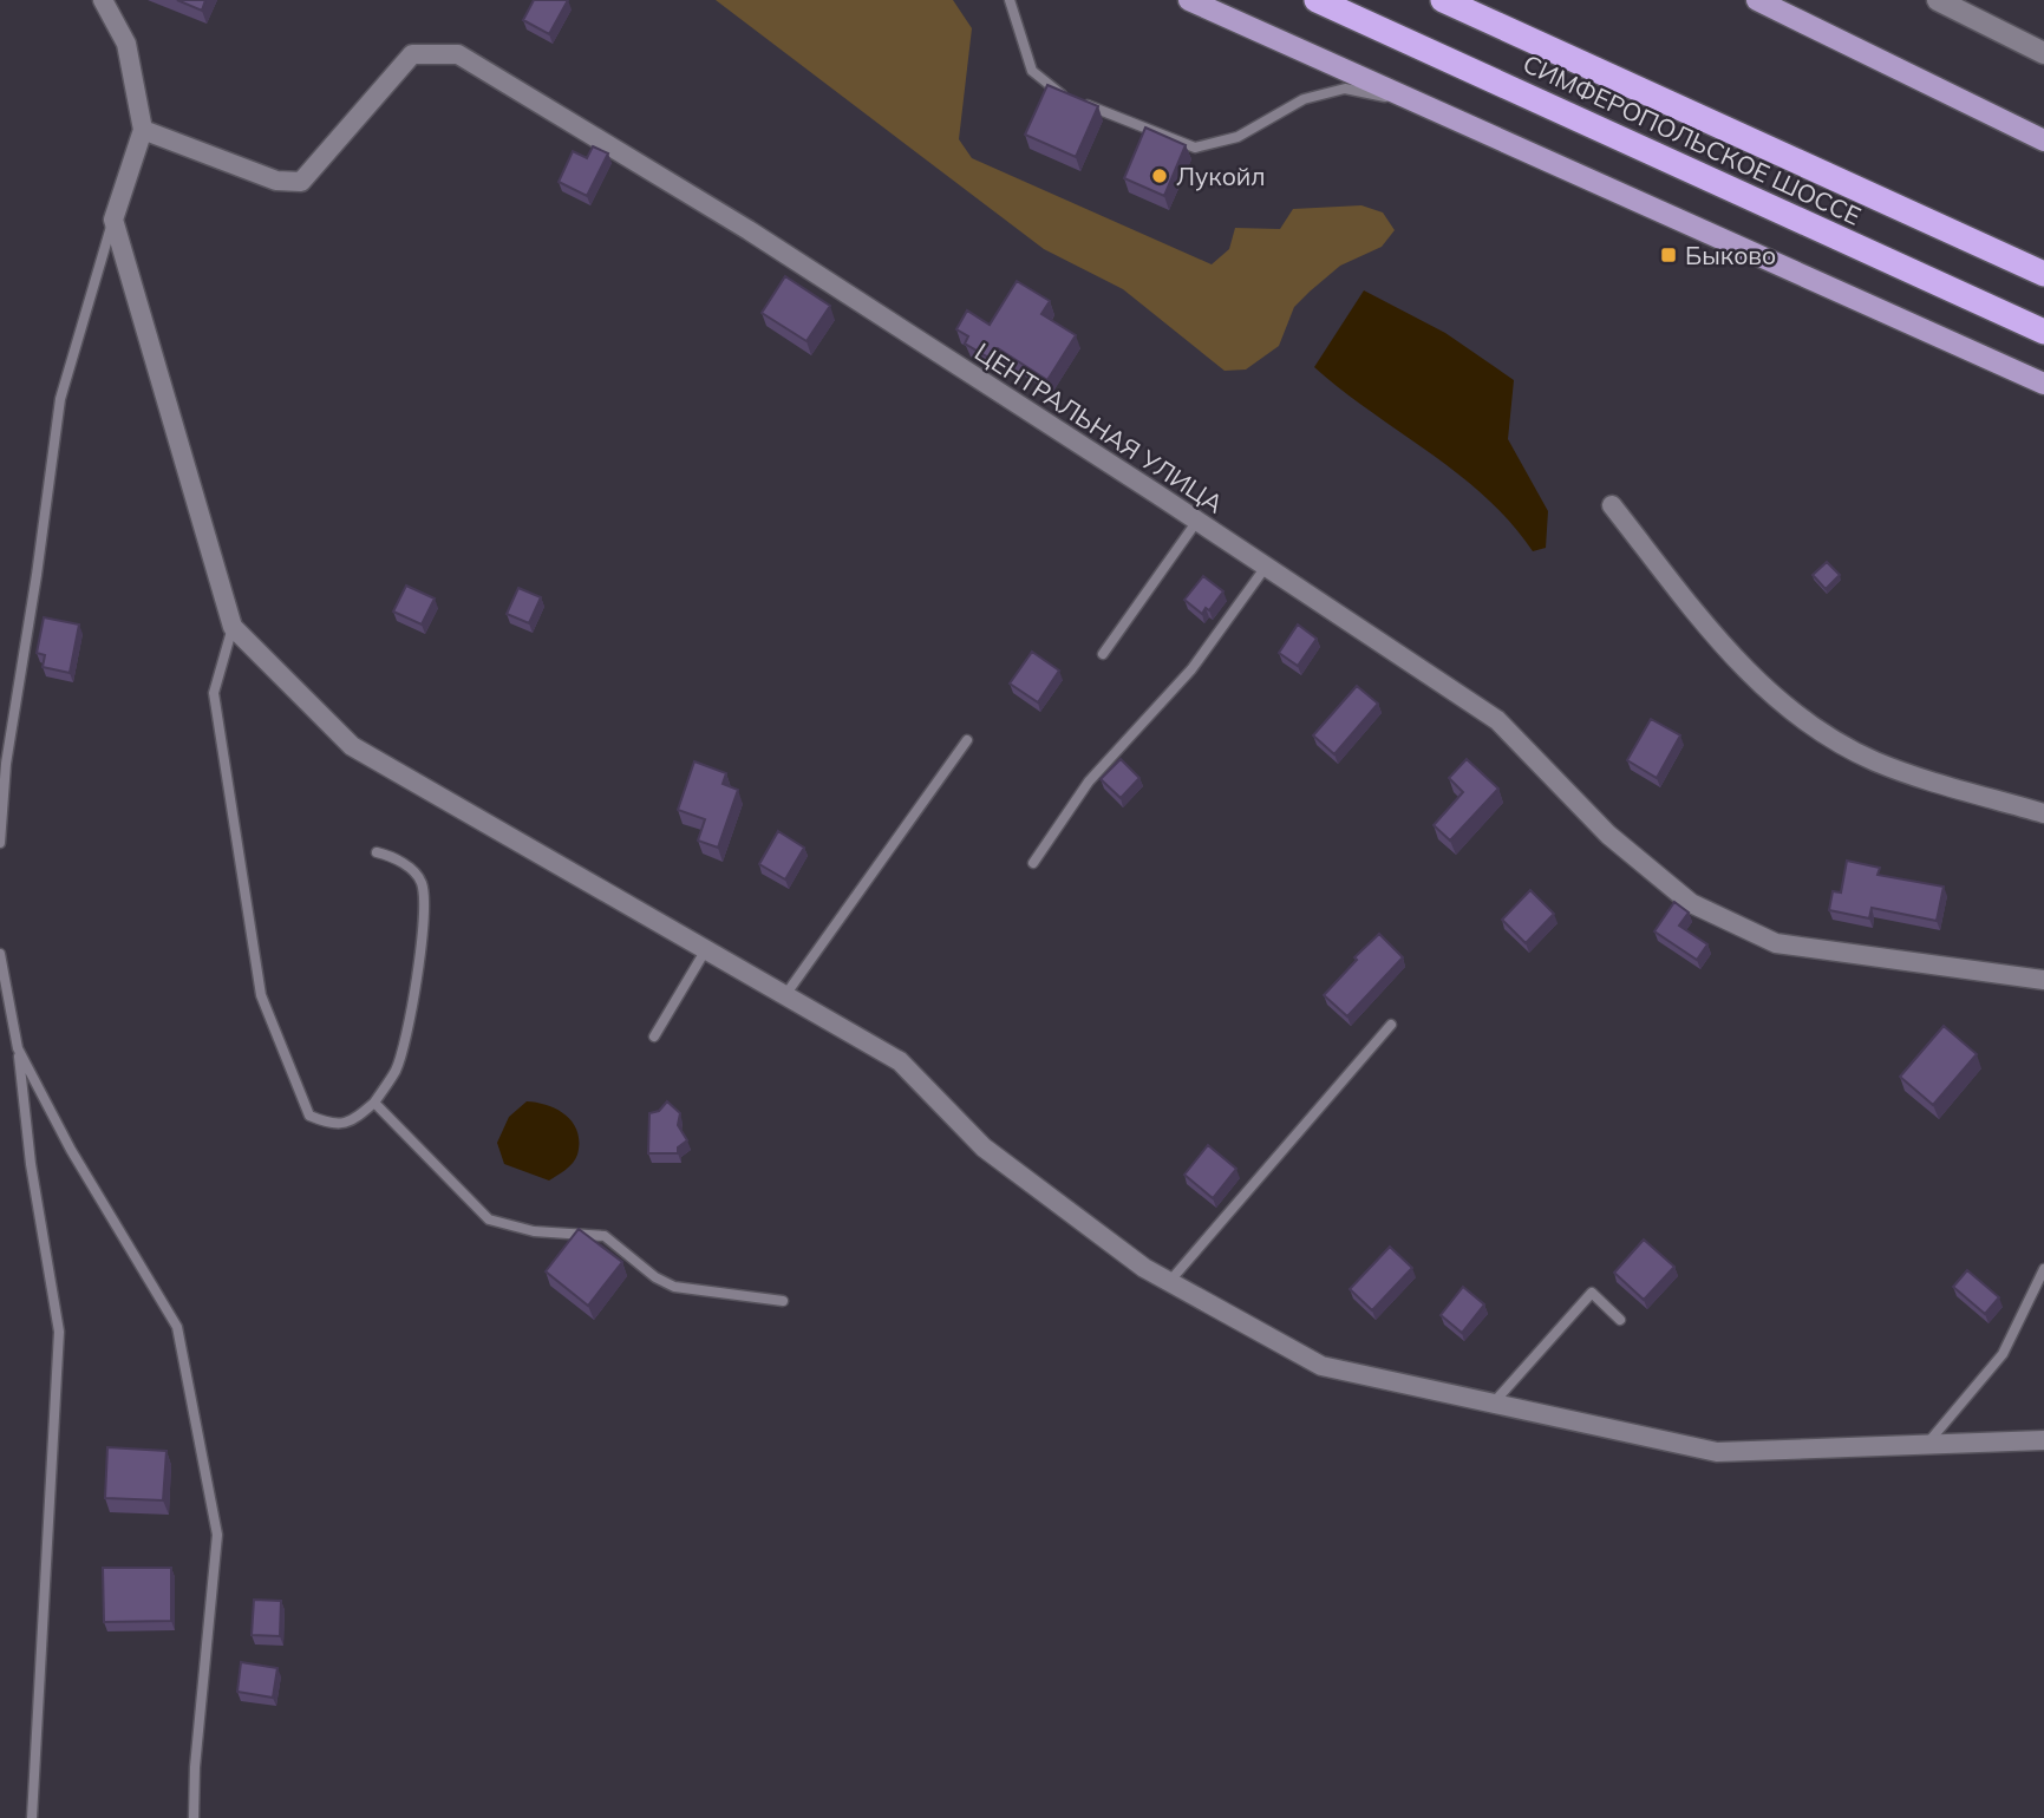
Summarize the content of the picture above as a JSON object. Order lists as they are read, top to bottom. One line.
{"streets":{"highway":["СИМФЕРОПОЛЬСКОЕ ШОССЕ"],"street":["ЦЕНТРАЛЬНАЯ УЛИЦА"]},"places":{"other":["Лукойл"],"transit":["Быково"]}}
